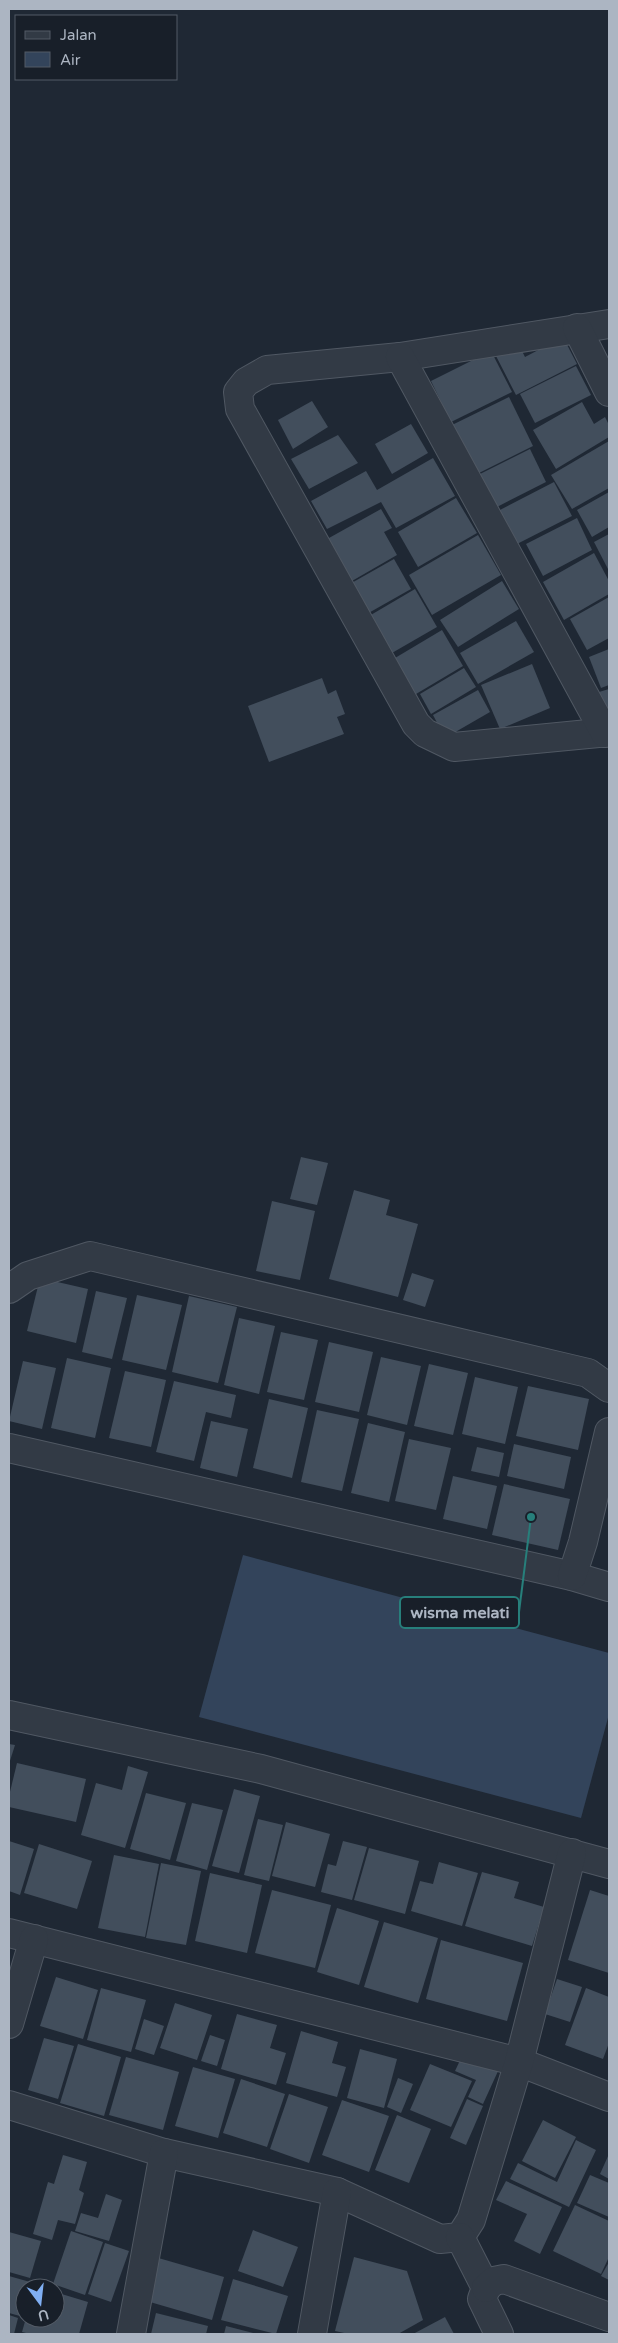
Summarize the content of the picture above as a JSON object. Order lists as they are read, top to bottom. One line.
{"places":["wisma melati"],"legend":["Jalan","Air"],"north":"bottom"}
